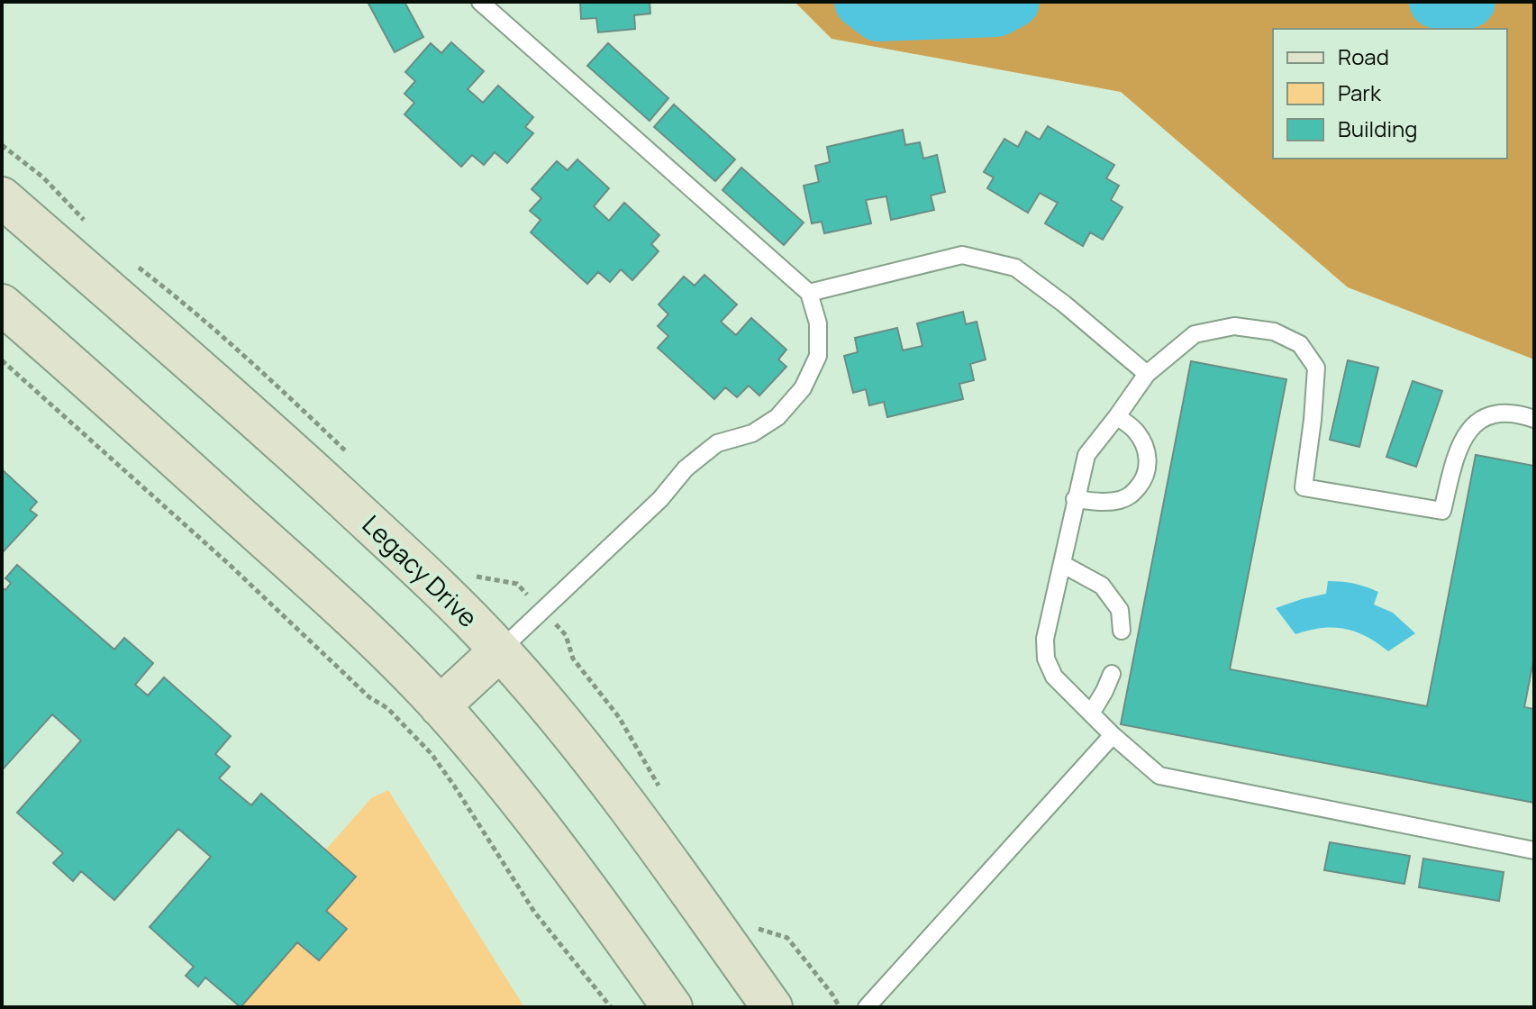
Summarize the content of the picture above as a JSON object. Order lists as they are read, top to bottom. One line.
{"streets":{"main road":["Legacy Drive"]},"legend":["Road","Park","Building"]}
